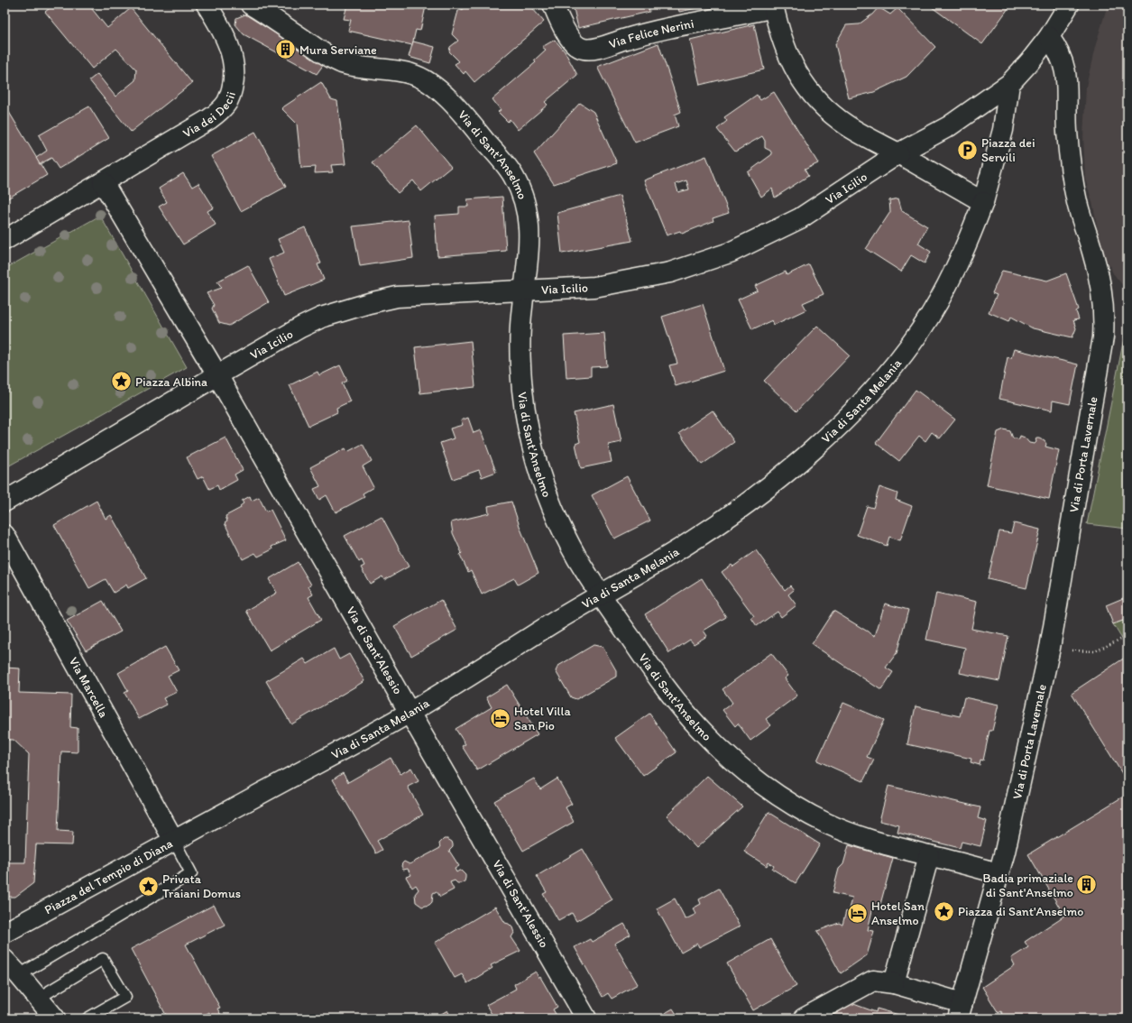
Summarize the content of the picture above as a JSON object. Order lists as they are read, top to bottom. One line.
{"streets":{"street":["Via Felice Nerini","Via dei Decii","Via di Sant'Anselmo","Via Icilio","Via di Santa Melania","Via di Porta Lavernale","Via di Sant'Alessio","Via Marcella","Piazza del Tempio di Diana"]},"crossings":[["Via di Sant'Anselmo","Via Icilio"],["Via di Sant'Anselmo","Via di Santa Melania"],["Via Icilio","Via di Sant'Alessio"],["Via di Santa Melania","Via di Sant'Alessio"],["Via di Santa Melania","Via Marcella"],["Via di Santa Melania","Piazza del Tempio di Diana"],["Via Marcella","Piazza del Tempio di Diana"]],"places":{"building":["Mura Serviane","Badia primaziale di Sant'Anselmo"],"parking":["Piazza dei Servili"],"place":["Piazza Albina","Privata Traiani Domus","Piazza di Sant'Anselmo"],"hotel":["Hotel Villa San Pio","Hotel San Anselmo"]}}
